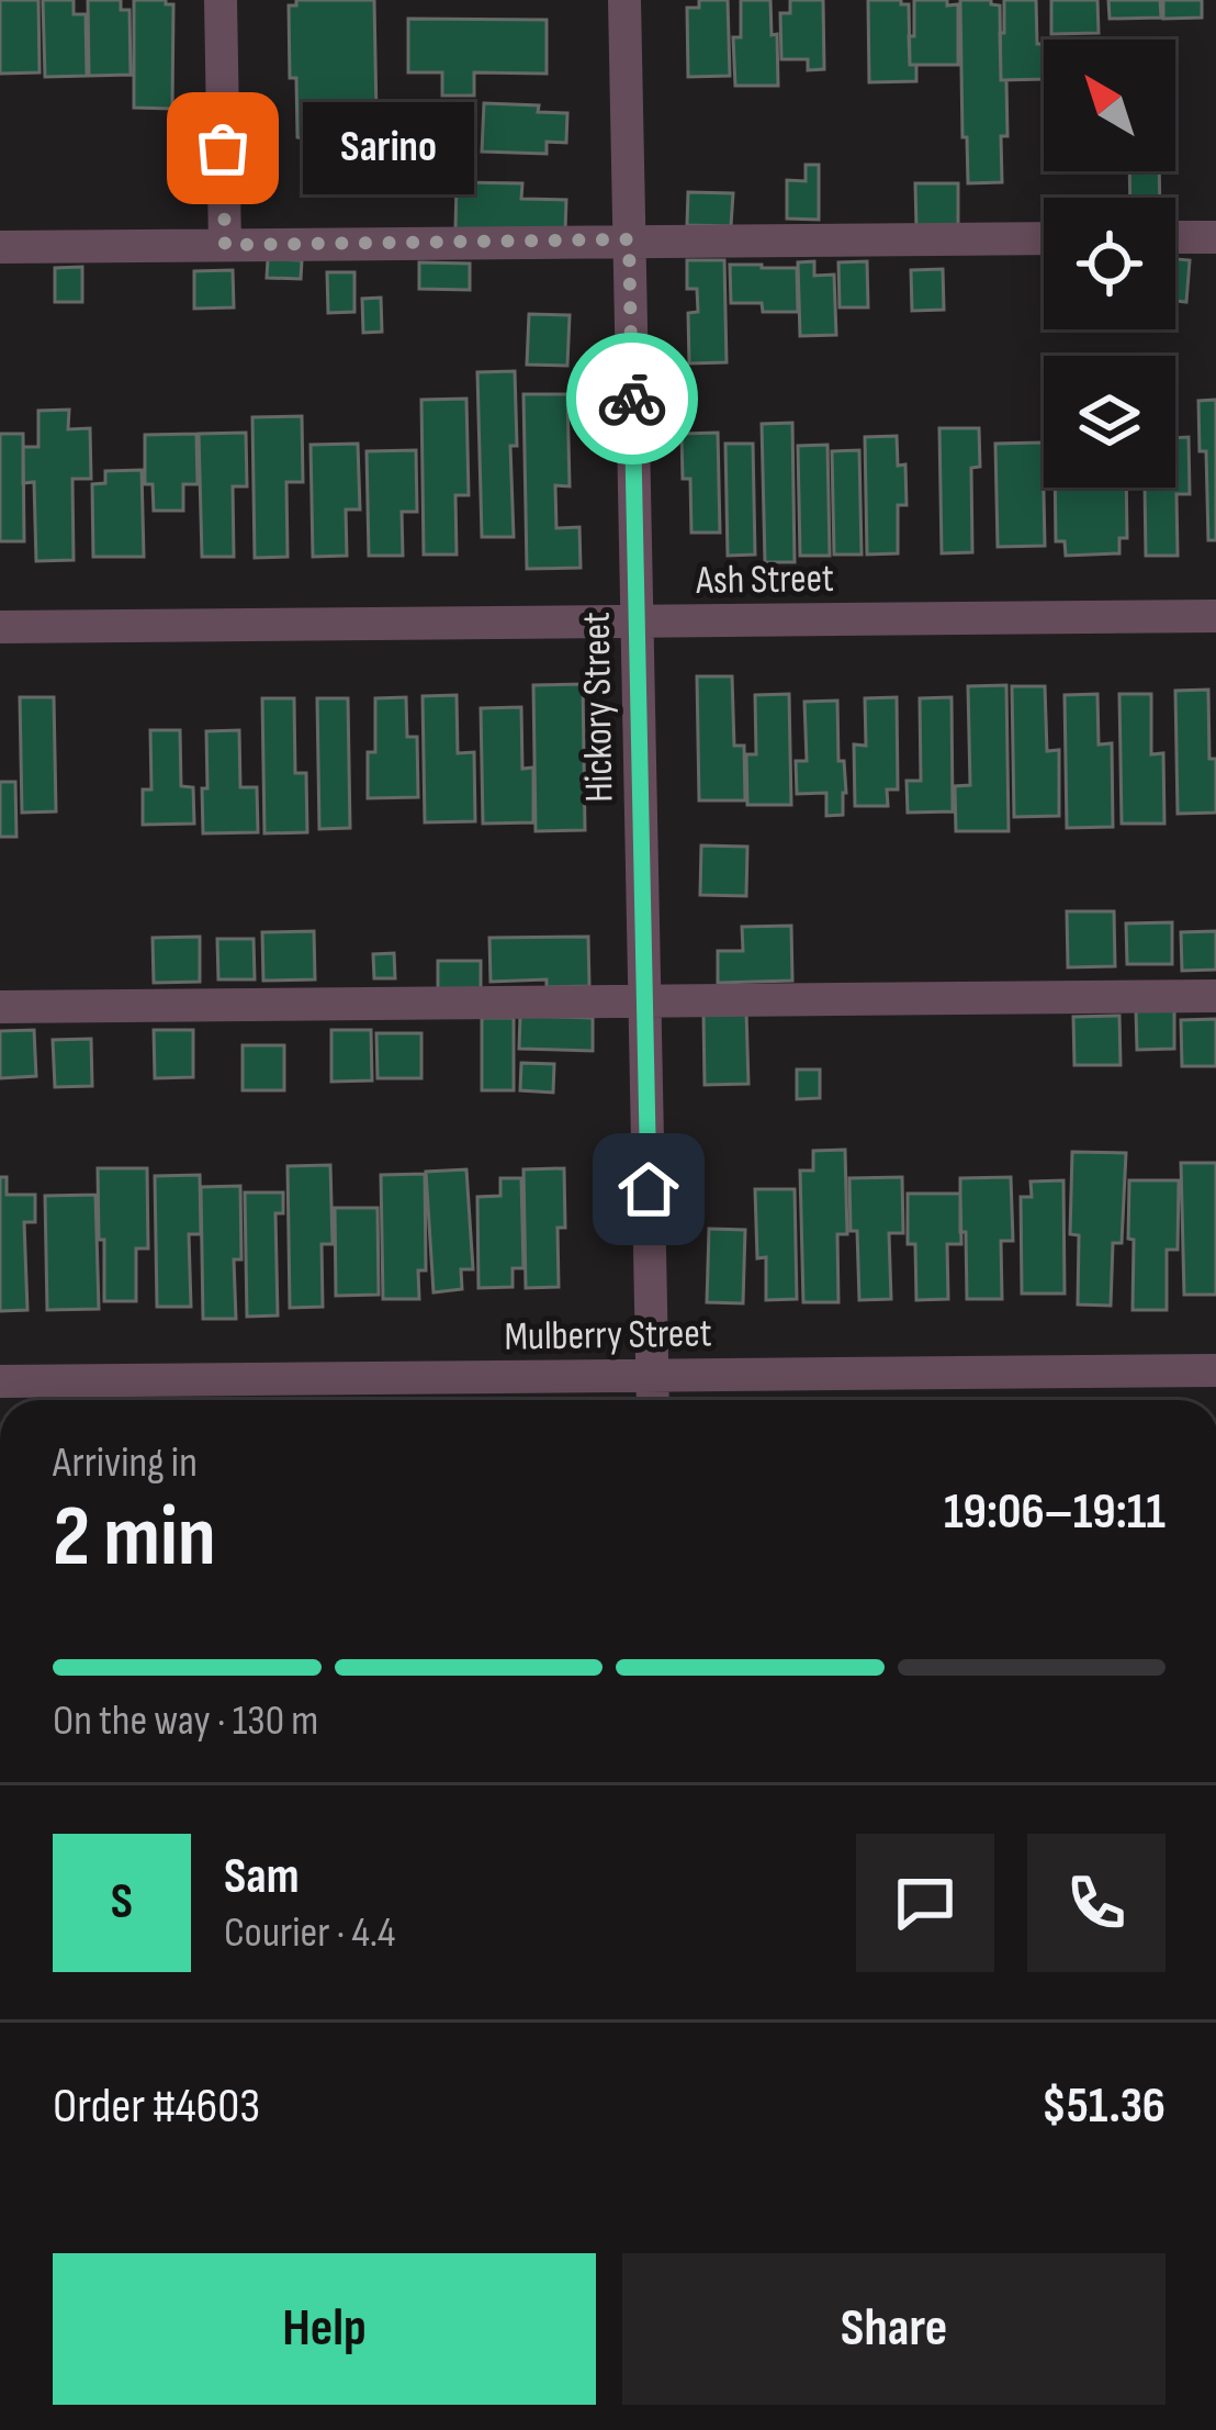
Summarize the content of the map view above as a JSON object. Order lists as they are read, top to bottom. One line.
{"streets":{"street":["Ash Street","Hickory Street","Mulberry Street"]},"crossings":[["Ash Street","Hickory Street"],["Hickory Street","Mulberry Street"]],"places":["Sarino"],"north":"top left","page":{"bubble":"Sarino","heading":["2 min","Arriving in","19:06–19:11"],"panel":["Sam","Courier · 4.4","Order #4603","$51.36"],"bar":"On the way · 130 m","round":"S","buttons":["Help","Share"]}}
